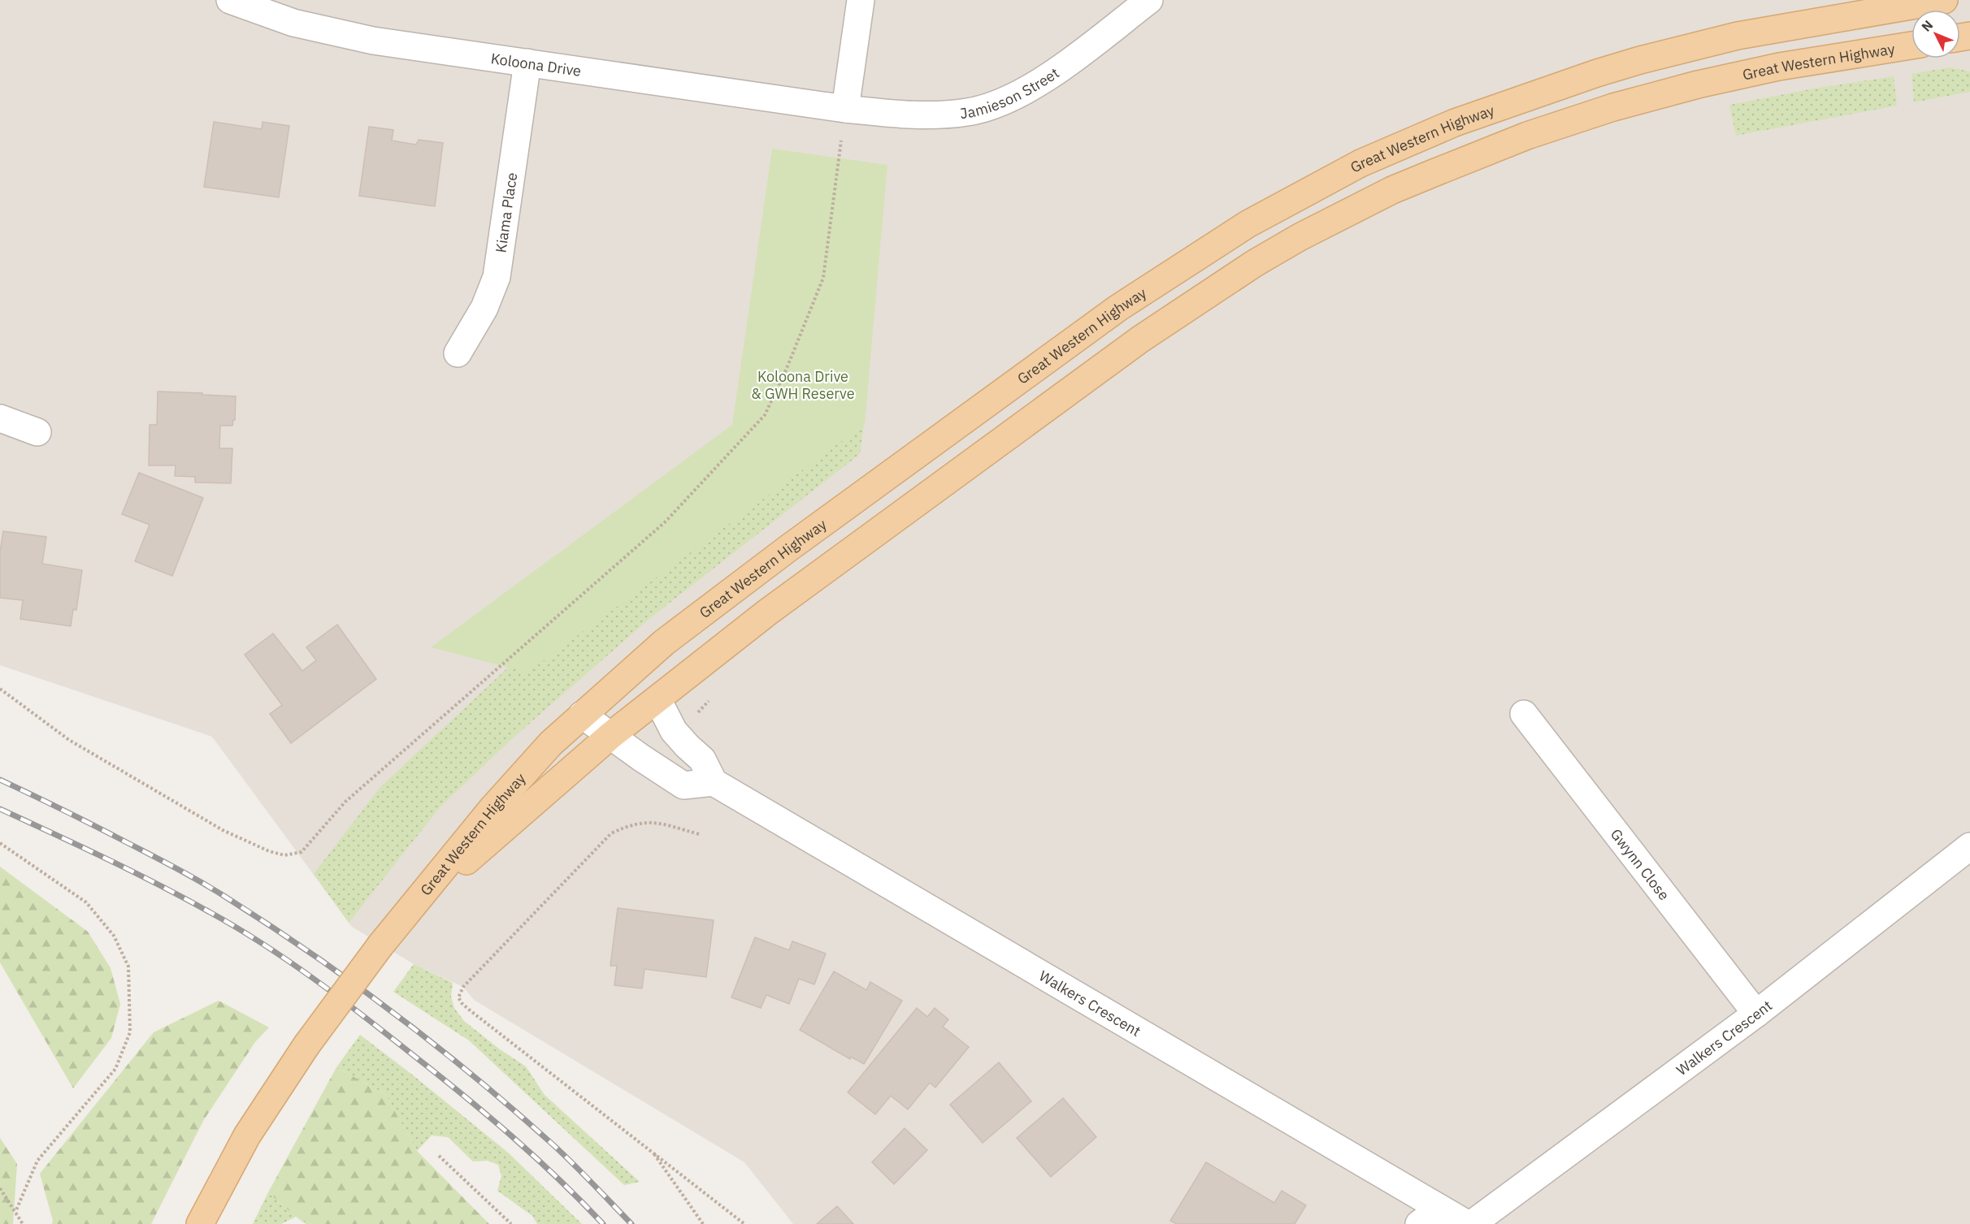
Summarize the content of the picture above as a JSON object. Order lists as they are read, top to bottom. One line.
{"streets":{"main road":["Great Western Highway"],"street":["Koloona Drive","Jamieson Street","Kiama Place","Gwynn Close","Walkers Crescent"]},"crossings":[["Koloona Drive","Jamieson Street"],["Koloona Drive","Kiama Place"],["Gwynn Close","Walkers Crescent"]],"parks":["Koloona Drive & GWH Reserve"],"north":"top left"}
